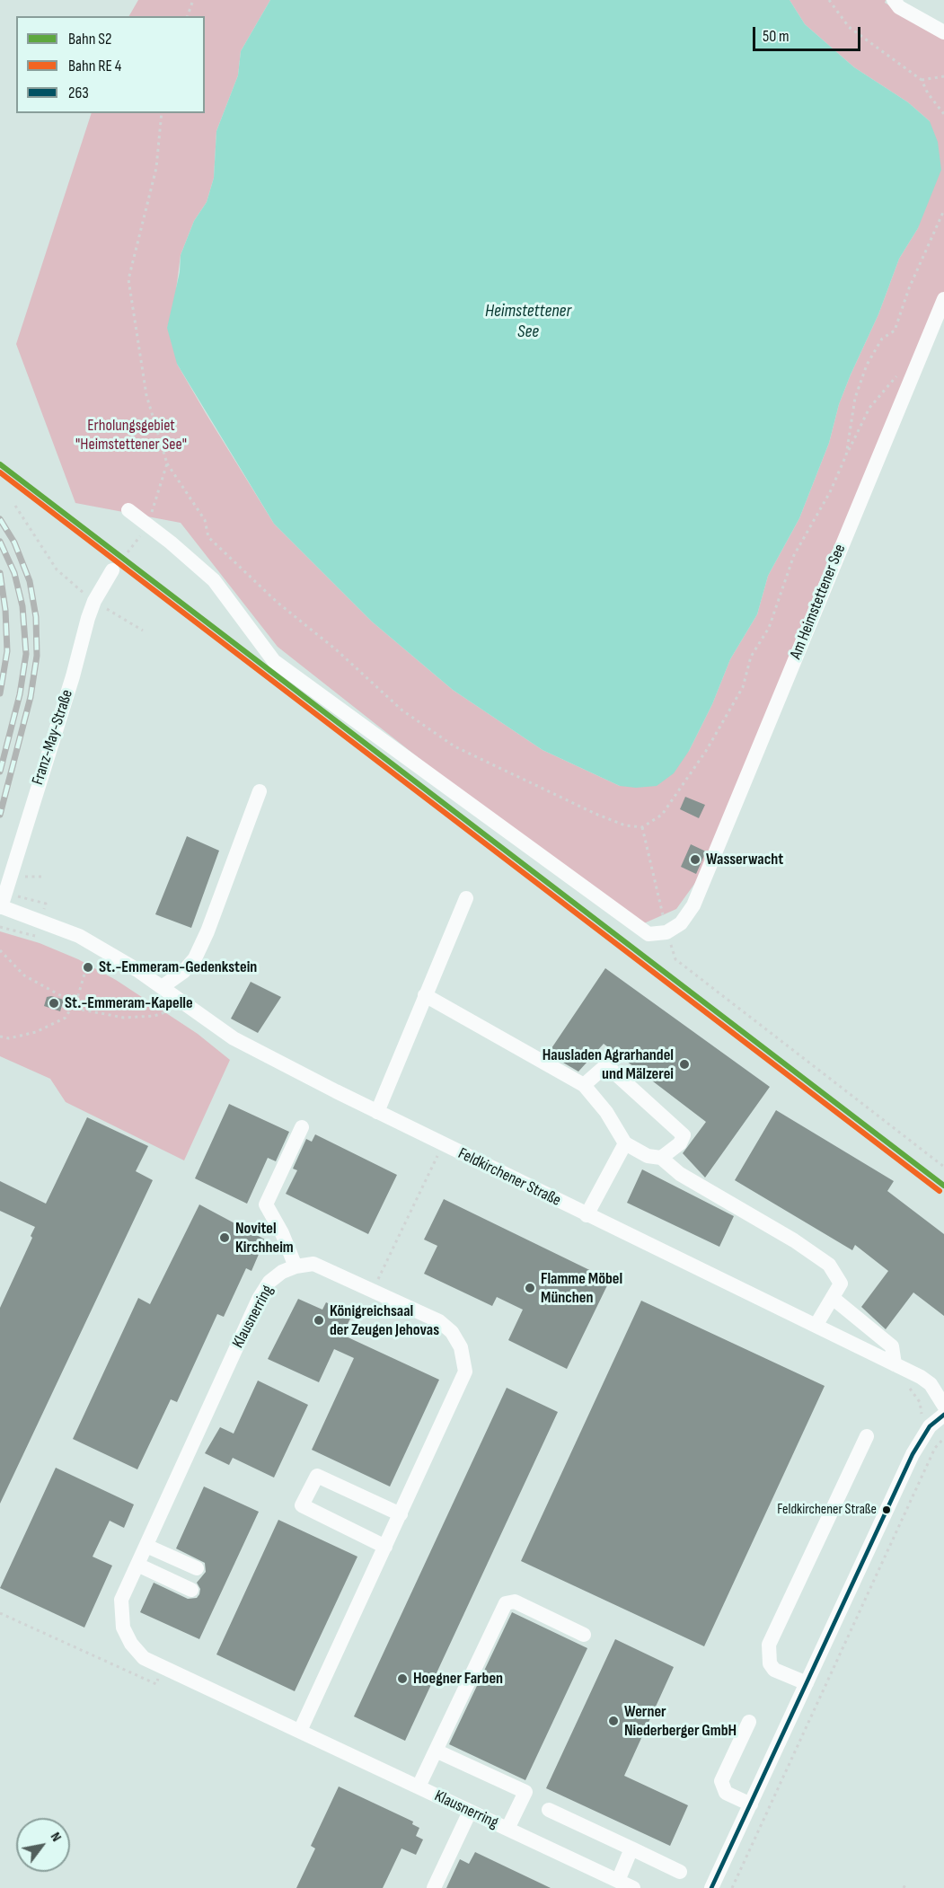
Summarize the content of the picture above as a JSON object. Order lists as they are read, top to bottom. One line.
{"streets":{"street":["Am Heimstettener See","Franz-May-Straße","Feldkirchener Straße","Klausnerring"]},"crossings":[["Franz-May-Straße","Feldkirchener Straße"]],"water":["Heimstettener See"],"parks":["Erholungsgebiet \"Heimstettener See\""],"places":["Wasserwacht","St.-Emmeram-Gedenkstein","St.-Emmeram-Kapelle","Hausladen Agrarhandel und Mälzerei","Novitel Kirchheim","Flamme Möbel München","Königreichsaal der Zeugen Jehovas","Feldkirchener Straße","Hoegner Farben","Werner Niederberger GmbH"],"lines":["rail line S2","transit line 263"],"legend":["Bahn S2","Bahn RE 4","263"],"scale_bar":"50 m","north":"top right"}
